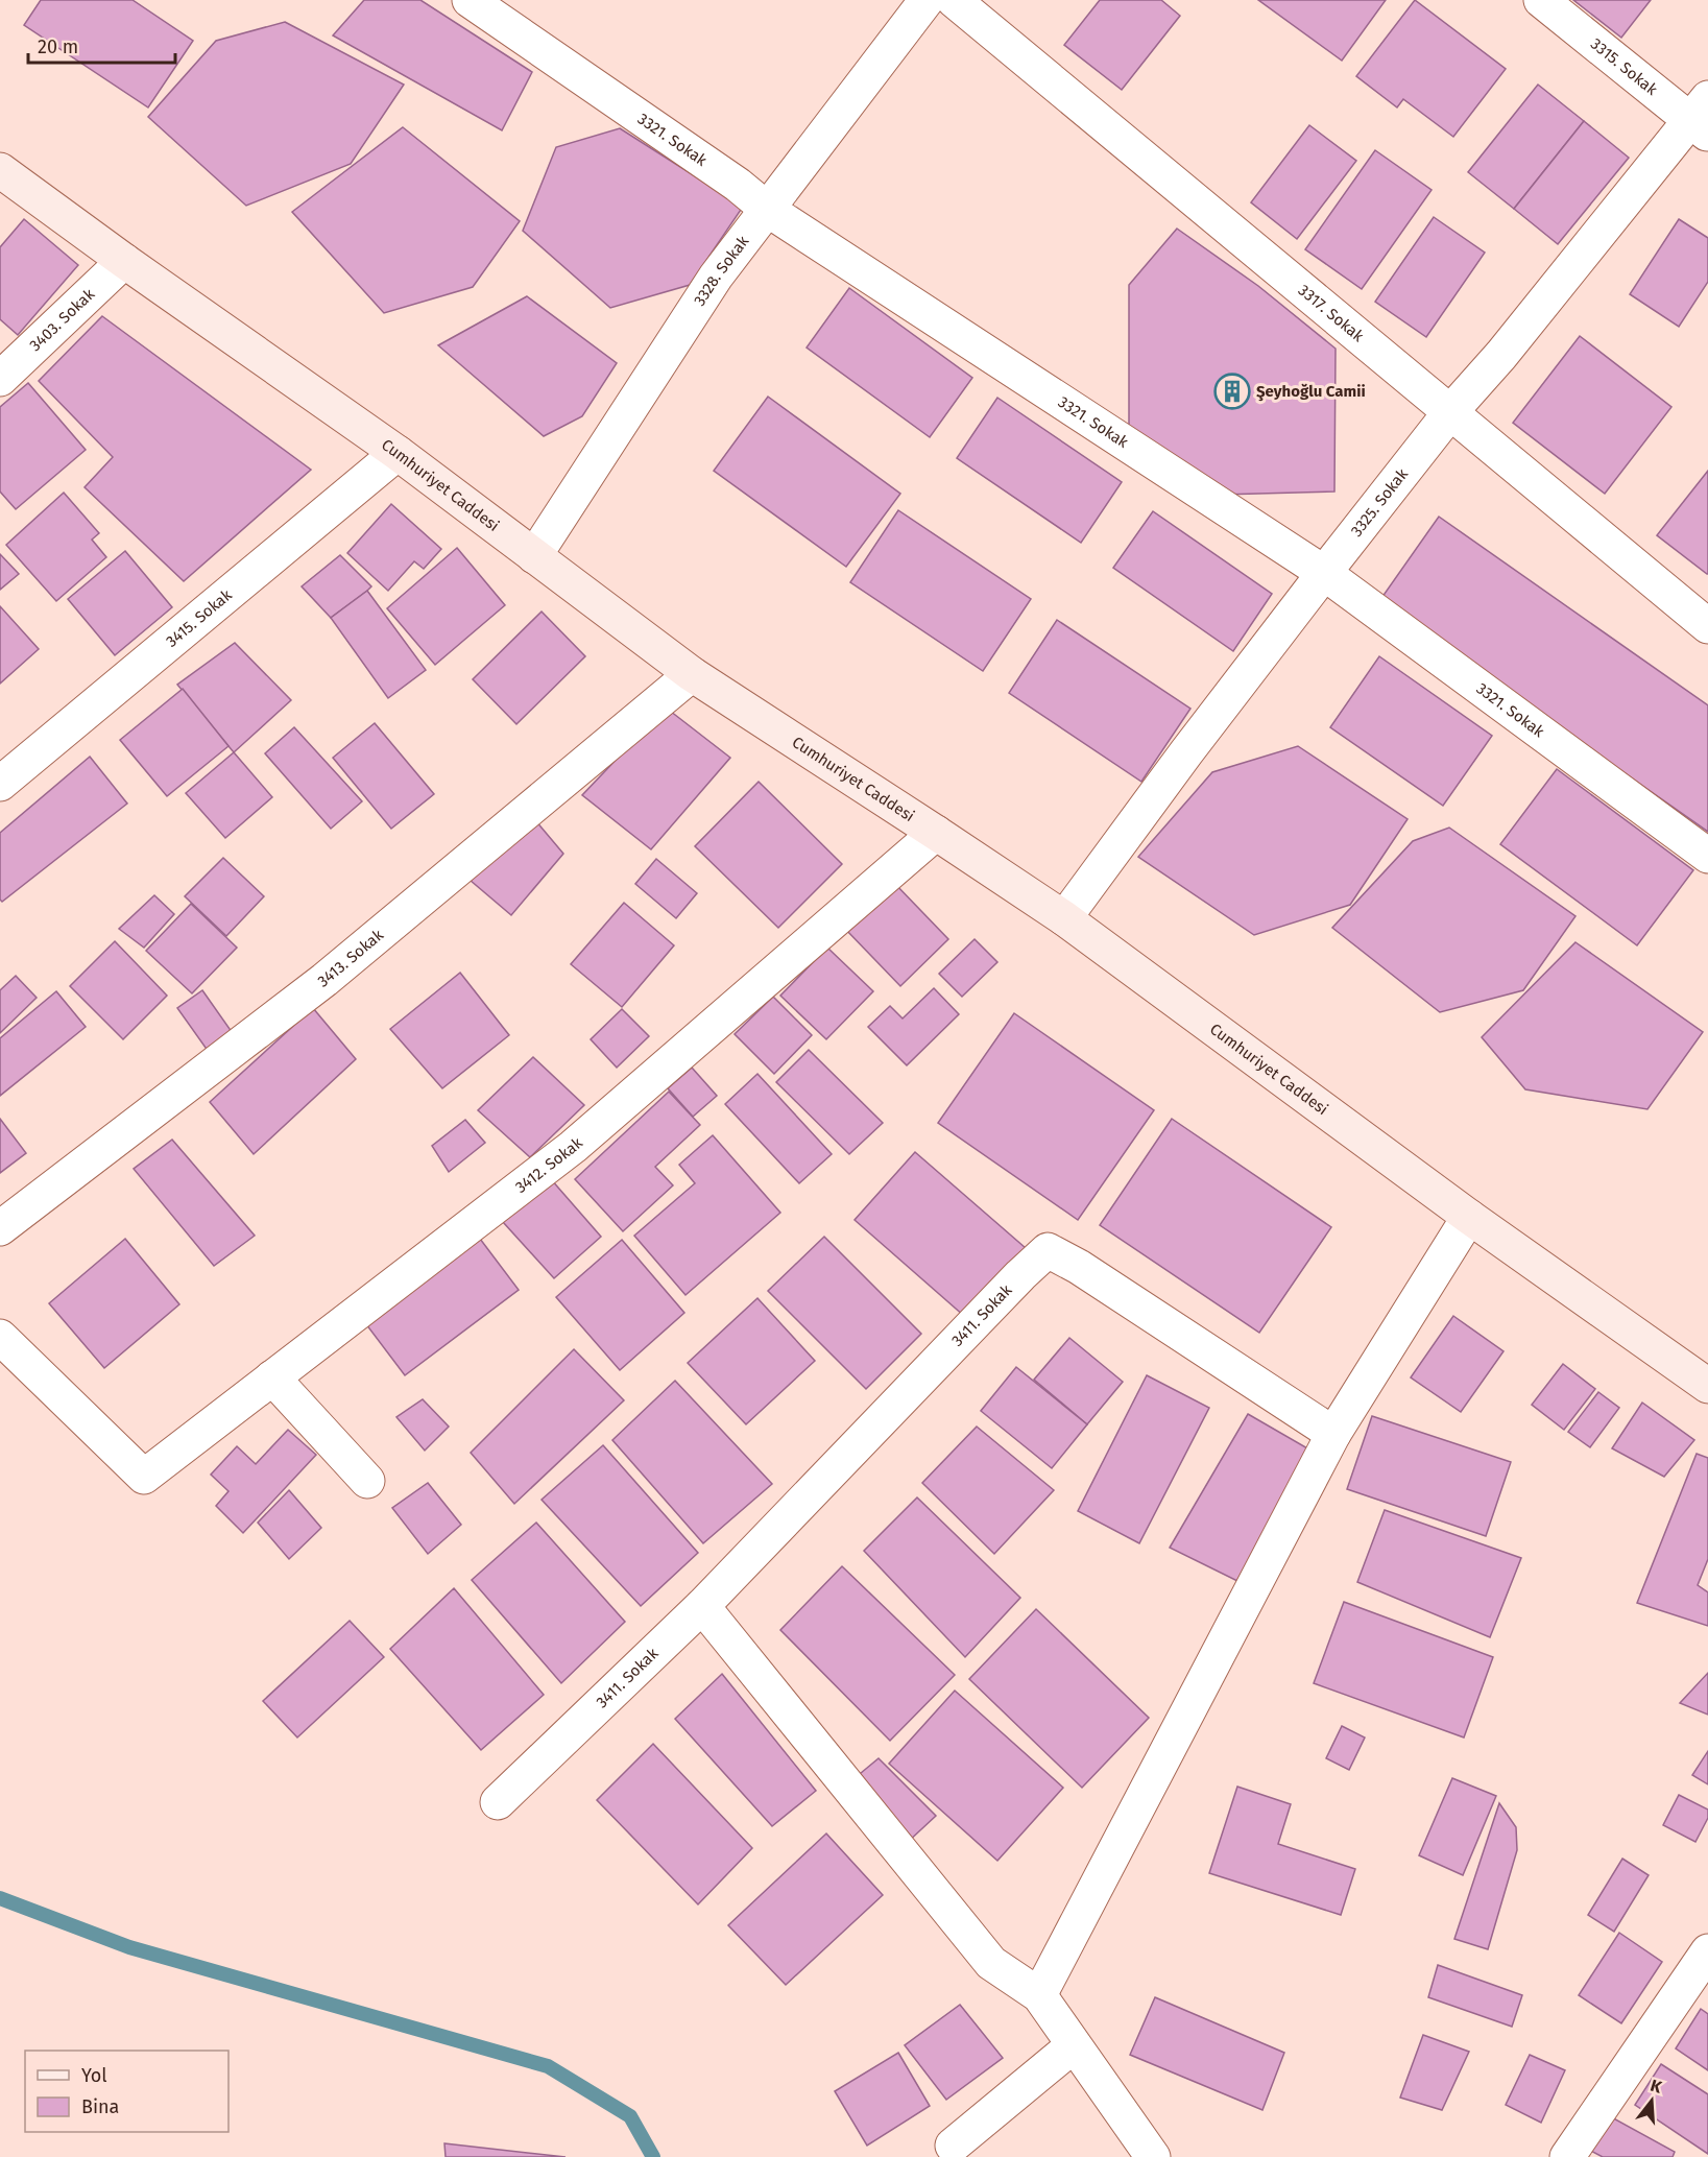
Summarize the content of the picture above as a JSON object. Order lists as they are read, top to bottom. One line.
{"streets":{"main road":["Cumhuriyet Caddesi"],"street":["3315. Sokak","3321. Sokak","3328. Sokak","3317. Sokak","3403. Sokak","3325. Sokak","3415. Sokak","3413. Sokak","3412. Sokak","3411. Sokak"]},"crossings":[["3315. Sokak","3325. Sokak"],["3321. Sokak","3328. Sokak"],["3321. Sokak","3325. Sokak"],["3328. Sokak","Cumhuriyet Caddesi"],["3317. Sokak","3325. Sokak"],["3403. Sokak","Cumhuriyet Caddesi"],["Cumhuriyet Caddesi","3325. Sokak"],["Cumhuriyet Caddesi","3415. Sokak"],["Cumhuriyet Caddesi","3413. Sokak"],["Cumhuriyet Caddesi","3412. Sokak"]],"places":{"building":["Şeyhoğlu Camii"]},"legend":["Yol","Bina"],"scale_bar":"20 m","north":"top"}
